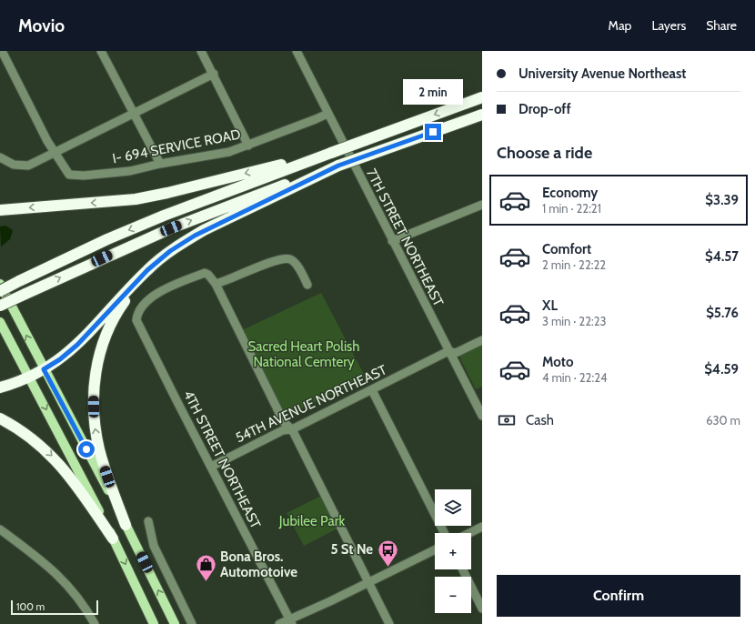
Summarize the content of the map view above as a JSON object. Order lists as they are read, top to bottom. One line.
{"streets":{"street":["I- 694 SERVICE ROAD","7TH STREET NORTHEAST","54TH AVENUE NORTHEAST","4TH STREET NORTHEAST"]},"crossings":[["I- 694 SERVICE ROAD","7TH STREET NORTHEAST"],["7TH STREET NORTHEAST","54TH AVENUE NORTHEAST"],["54TH AVENUE NORTHEAST","4TH STREET NORTHEAST"]],"parks":["Sacred Heart Polish National Cemtery","Jubilee Park"],"places":{"bus stop":["5 St Ne"],"shop":["Bona Bros. Automotoive"]},"scale_bar":"100 m","page":{"header":"Movio","nav":["Map","Layers","Share"],"banner":["University Avenue Northeast","Drop-off"],"bubble":"2 min","heading":"Choose a ride","list":[{"name":"Economy","note":"1 min · 22:21","value":"$3.39"},{"name":"Comfort","note":"2 min · 22:22","value":"$4.57"},{"name":"XL","note":"3 min · 22:23","value":"$5.76"},{"name":"Moto","note":"4 min · 22:24","value":"$4.59"}],"pay":["Cash","630 m"],"map_buttons":["+","−"],"buttons":"Confirm","scale":"100 m"}}
